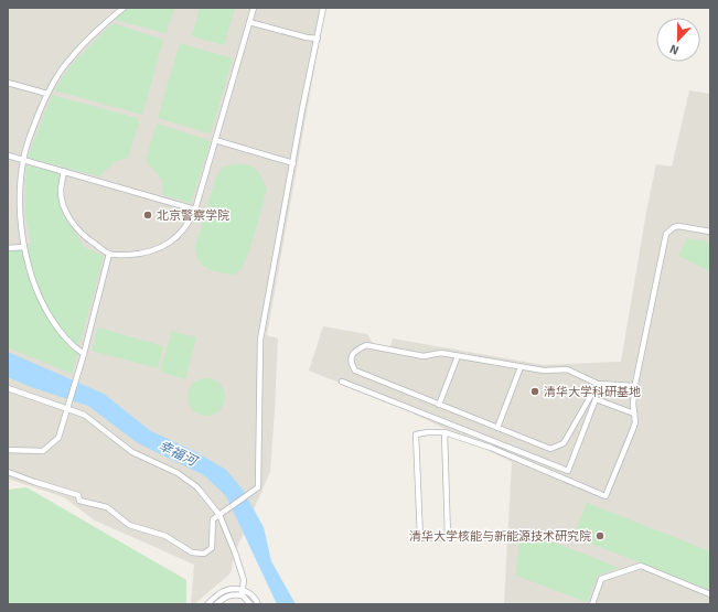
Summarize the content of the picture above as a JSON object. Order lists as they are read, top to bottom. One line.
{"water":["幸福河"],"places":["北京警察学院","清华大学科研基地","清华大学核能与新能源技术研究院"],"north":"bottom"}
